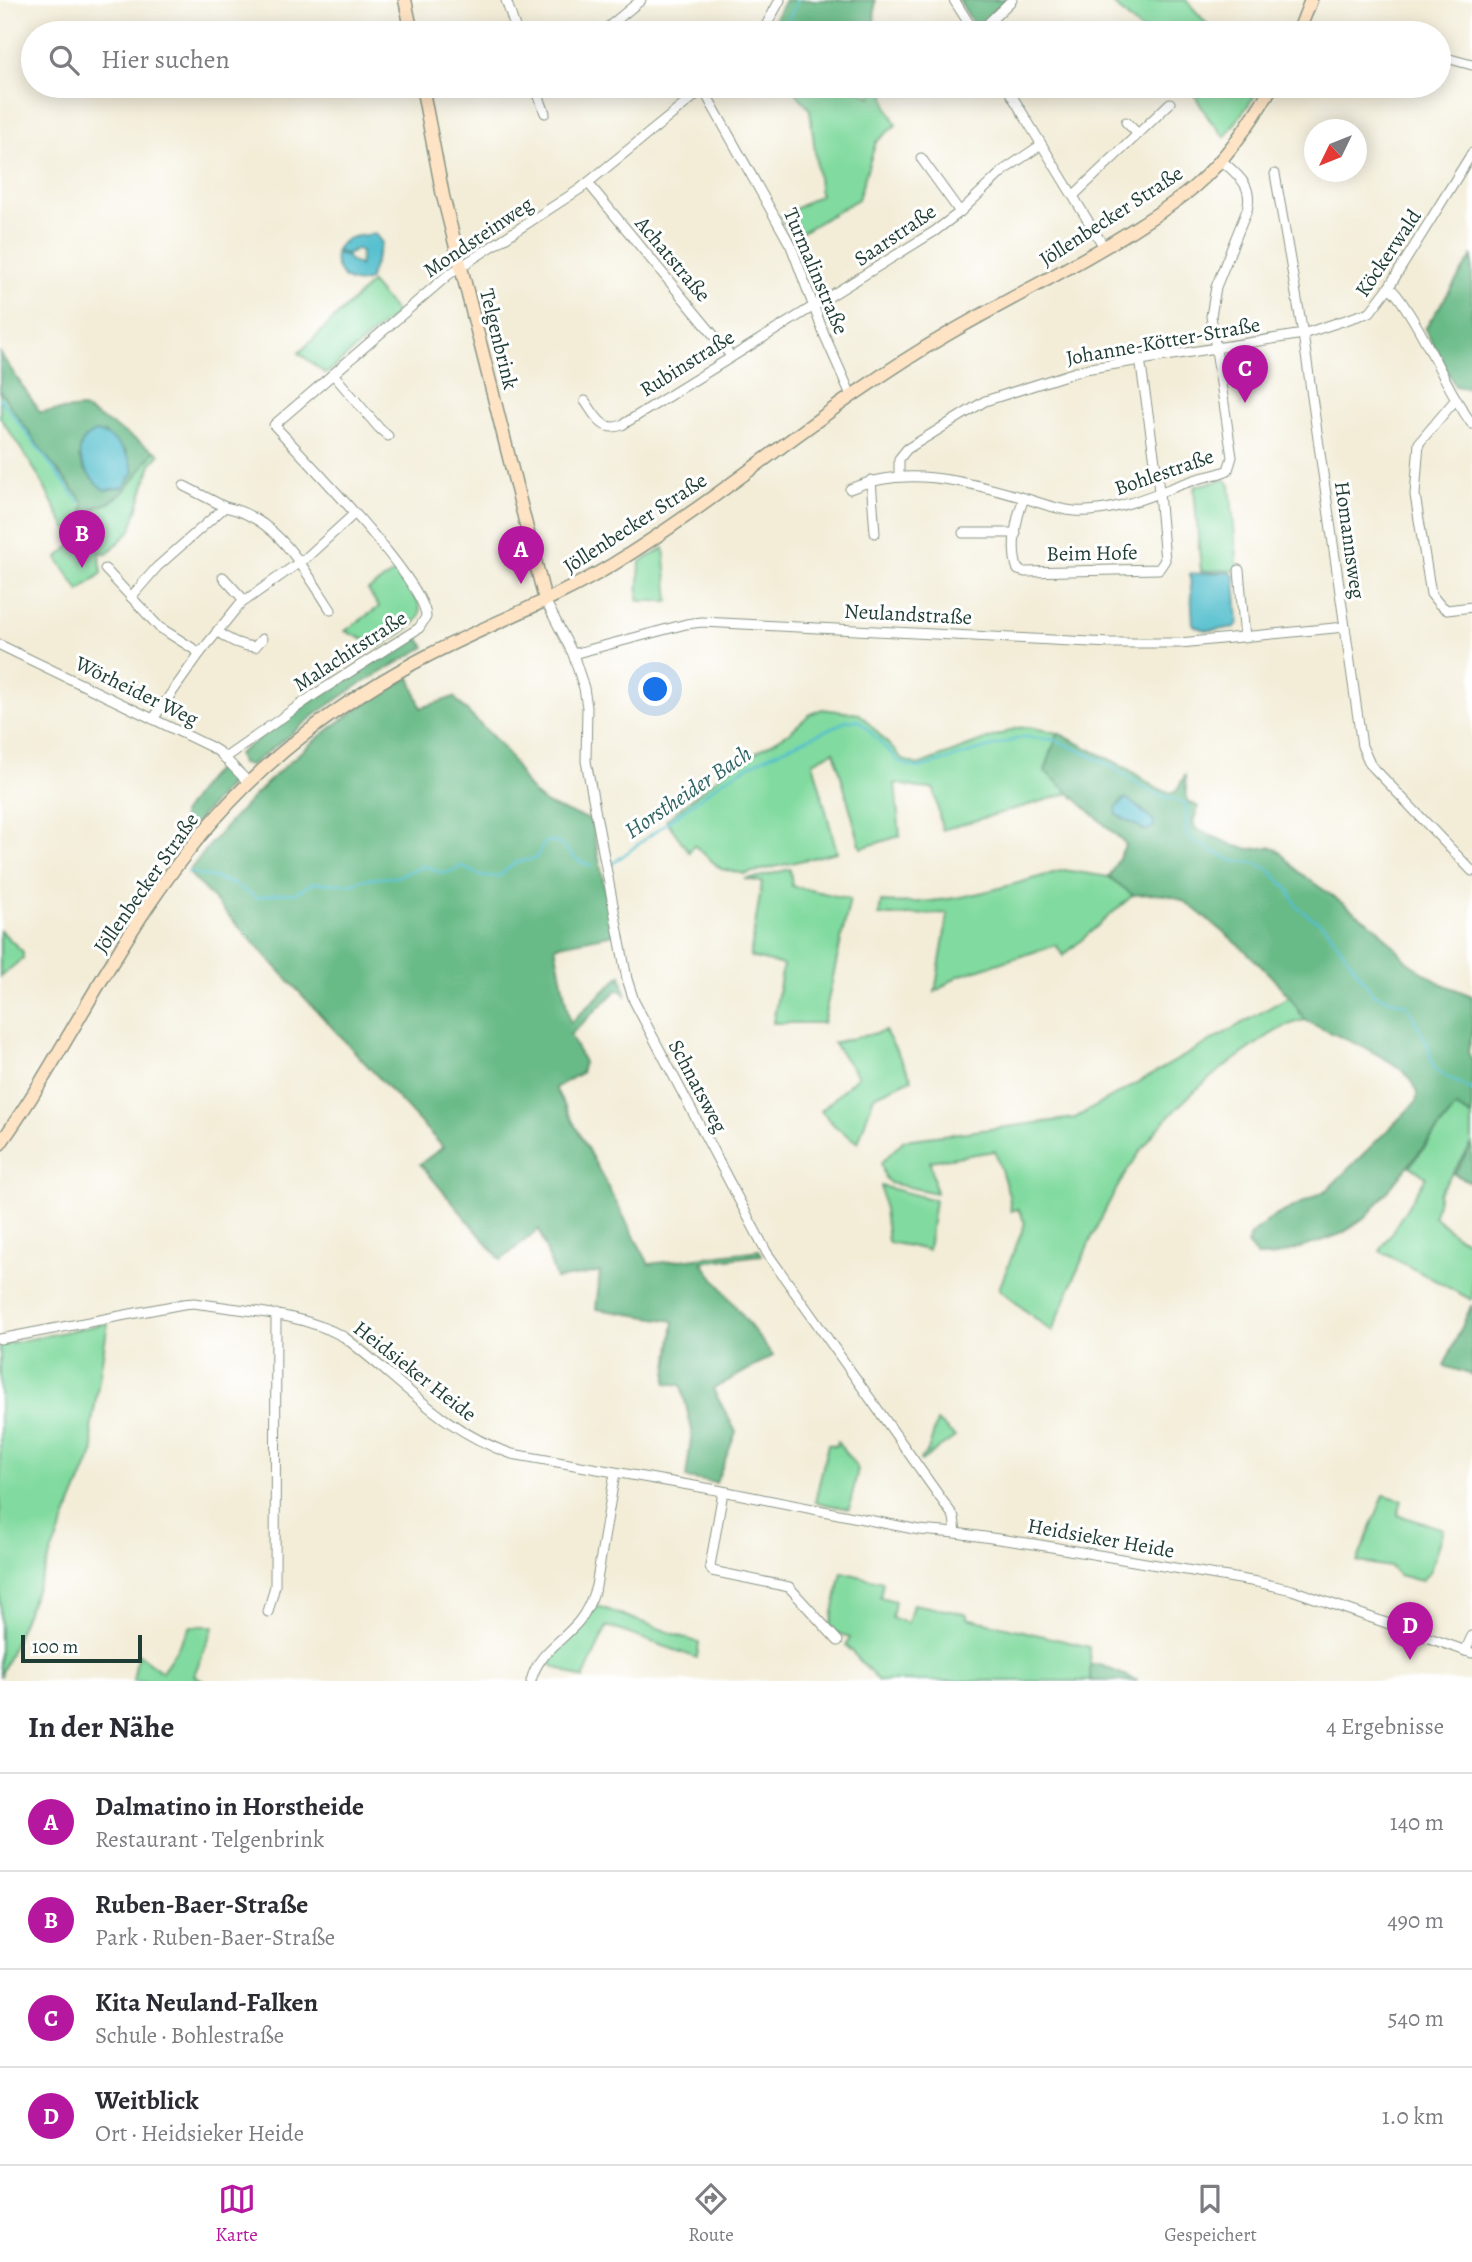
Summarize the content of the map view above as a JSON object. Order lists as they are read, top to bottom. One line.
{"streets":{"main road":["Jöllenbecker Straße","Telgenbrink"],"street":["Saarstraße","Mondsteinweg","Köckerwald","Achatstraße","Turmalinstraße","Johanne-Kötter-Straße","Rubinstraße","Bohlestraße","Homannsweg","Beim Hofe","Neulandstraße","Malachitstraße","Wörheider Weg","Schnatsweg","Heidsieker Heide"]},"crossings":[["Jöllenbecker Straße","Turmalinstraße"],["Jöllenbecker Straße","Telgenbrink"],["Jöllenbecker Straße","Bohlestraße"],["Jöllenbecker Straße","Wörheider Weg"],["Jöllenbecker Straße","Schnatsweg"],["Saarstraße","Turmalinstraße"],["Saarstraße","Rubinstraße"],["Mondsteinweg","Achatstraße"],["Mondsteinweg","Telgenbrink"],["Mondsteinweg","Malachitstraße"],["Köckerwald","Johanne-Kötter-Straße"],["Köckerwald","Homannsweg"],["Achatstraße","Rubinstraße"],["Turmalinstraße","Rubinstraße"],["Telgenbrink","Schnatsweg"],["Johanne-Kötter-Straße","Bohlestraße"],["Johanne-Kötter-Straße","Homannsweg"],["Johanne-Kötter-Straße","Beim Hofe"],["Bohlestraße","Beim Hofe"],["Homannsweg","Neulandstraße"],["Neulandstraße","Schnatsweg"],["Malachitstraße","Wörheider Weg"],["Schnatsweg","Heidsieker Heide"]],"water":["Horstheider Bach"],"scale_bar":"100 m","north":"bottom left","page":{"search":"Hier suchen","pins":["C","B","A","D"],"scale":"100 m","heading":["In der Nähe","4 Ergebnisse"],"list":[{"mark":"A","name":"Dalmatino in Horstheide","note":"Restaurant · Telgenbrink","value":"140 m"},{"mark":"B","name":"Ruben-Baer-Straße","note":"Park · Ruben-Baer-Straße","value":"490 m"},{"mark":"C","name":"Kita Neuland-Falken","note":"Schule · Bohlestraße","value":"540 m"},{"mark":"D","name":"Weitblick","note":"Ort · Heidsieker Heide","value":"1.0 km"}],"nav":["Karte","Route","Gespeichert"]}}
